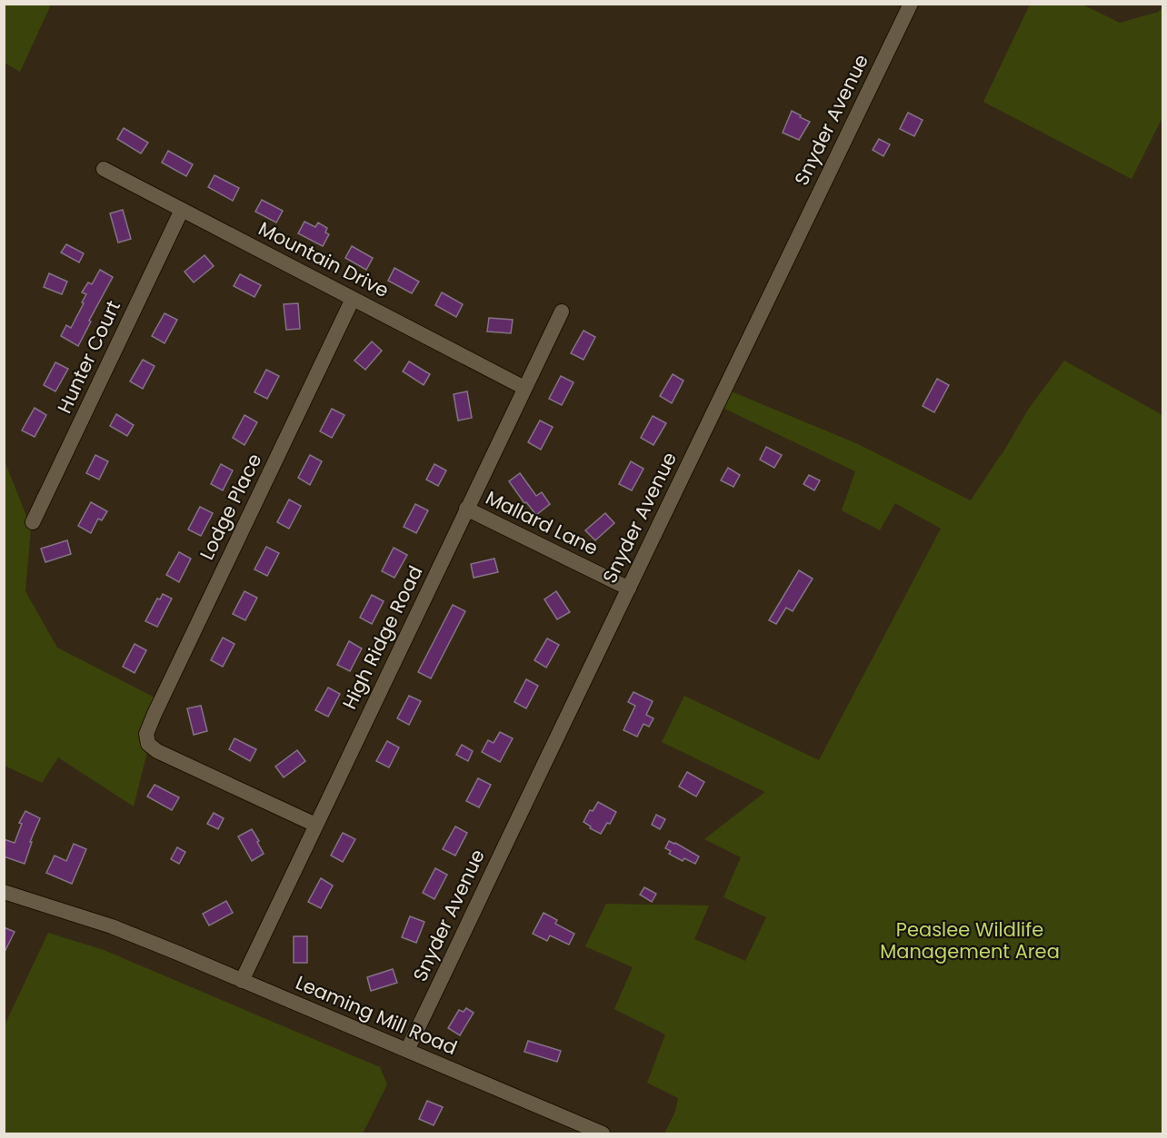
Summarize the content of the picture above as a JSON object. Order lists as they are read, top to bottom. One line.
{"streets":{"street":["Snyder Avenue","Mountain Drive","Hunter Court","Lodge Place","Mallard Lane","High Ridge Road","Leaming Mill Road"]},"crossings":[["Snyder Avenue","Mallard Lane"],["Snyder Avenue","Leaming Mill Road"],["Mountain Drive","Hunter Court"],["Mountain Drive","Lodge Place"],["Mountain Drive","High Ridge Road"],["Lodge Place","High Ridge Road"],["Mallard Lane","High Ridge Road"],["High Ridge Road","Leaming Mill Road"]],"parks":["Peaslee Wildlife Management Area"]}
